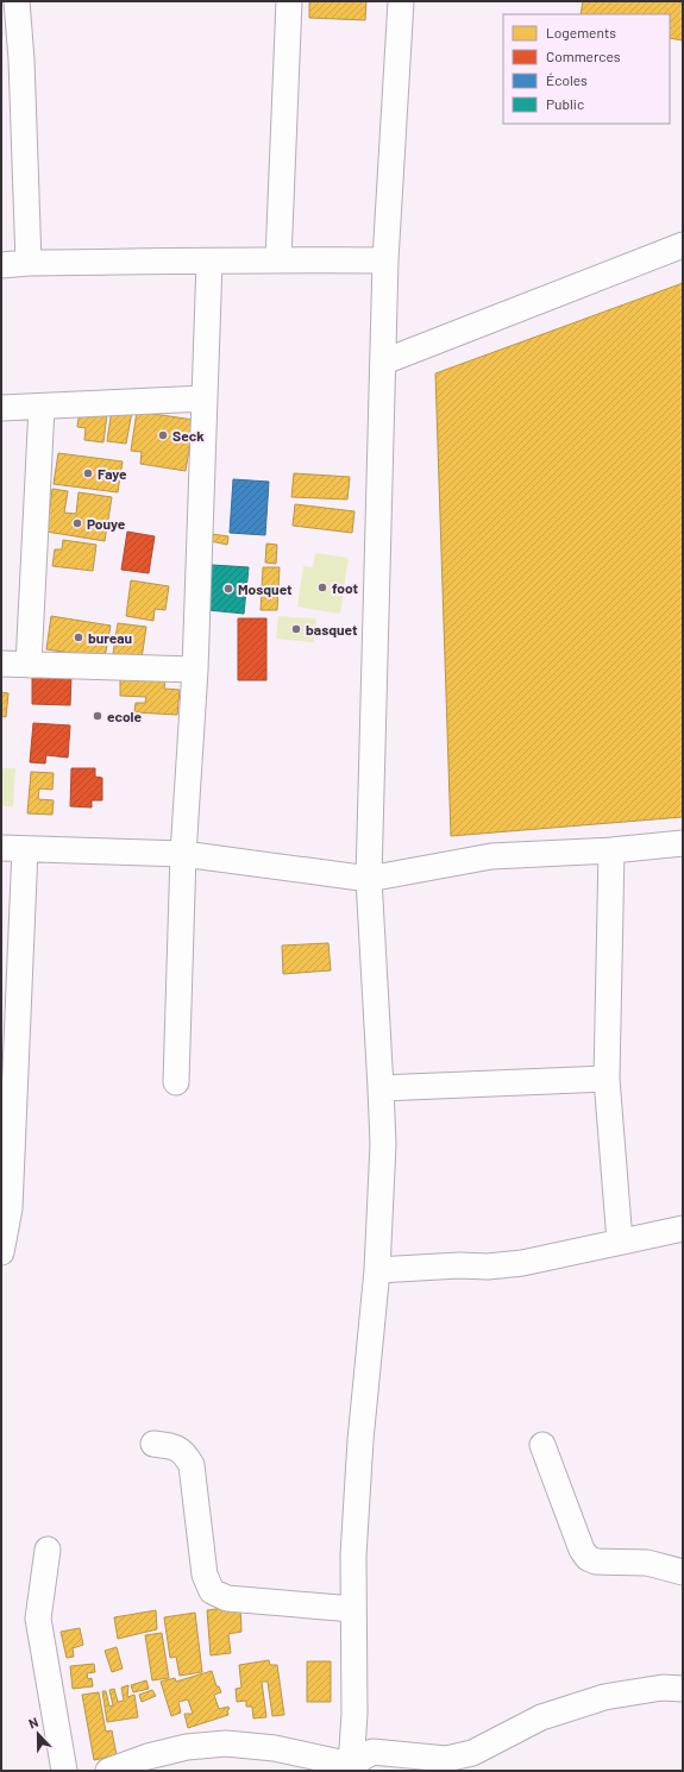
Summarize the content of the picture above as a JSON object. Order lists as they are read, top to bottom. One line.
{"places":["Seck","Faye","Pouye","foot","Mosquet","basquet","bureau","ecole"],"legend":["Logements","Commerces","Écoles","Public"],"north":"top"}
